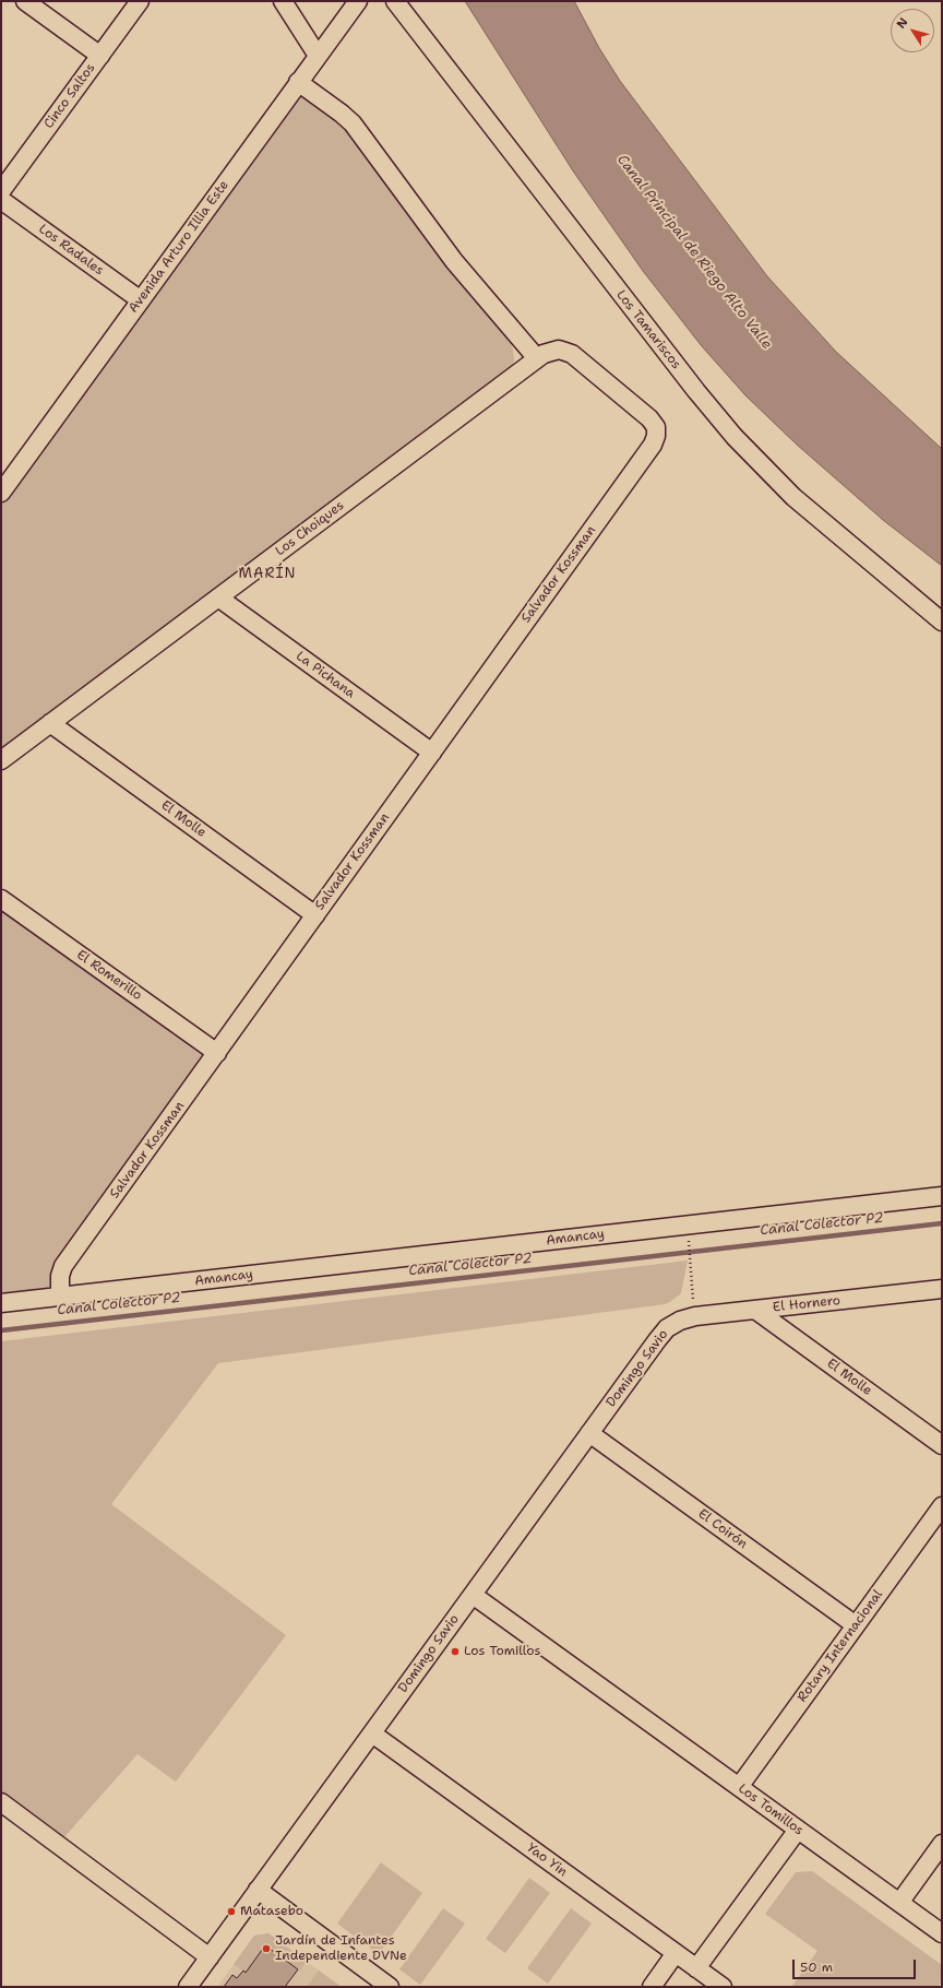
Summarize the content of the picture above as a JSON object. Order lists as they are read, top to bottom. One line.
{"streets":{"street":["Cinco Saltos","Avenida Arturo Illia Este","Los Radales","Los Tamariscos","Los Choiques","Salvador Kossman","La Pichana","El Molle","El Romerillo","Amancay","El Hornero","Domingo Savio","El Coirón","Rotary Internacional","Los Tomillos","Yao Yin"]},"crossings":[["Avenida Arturo Illia Este","Los Radales"],["Los Choiques","Salvador Kossman"],["Los Choiques","La Pichana"],["Los Choiques","El Molle"],["Salvador Kossman","La Pichana"],["Salvador Kossman","El Molle"],["Salvador Kossman","El Romerillo"],["Salvador Kossman","Amancay"],["El Molle","El Hornero"],["El Hornero","Domingo Savio"],["Domingo Savio","El Coirón"],["Domingo Savio","Los Tomillos"],["Domingo Savio","Yao Yin"],["El Coirón","Rotary Internacional"],["Rotary Internacional","Los Tomillos"]],"districts":["MARÍN"],"water":["Canal Principal de Riego Alto Valle","Canal Colector P2"],"places":["Los Tomillos","Matasebo","Jardín de Infantes Independiente DVNe"],"scale_bar":"50 m","north":"top left"}
